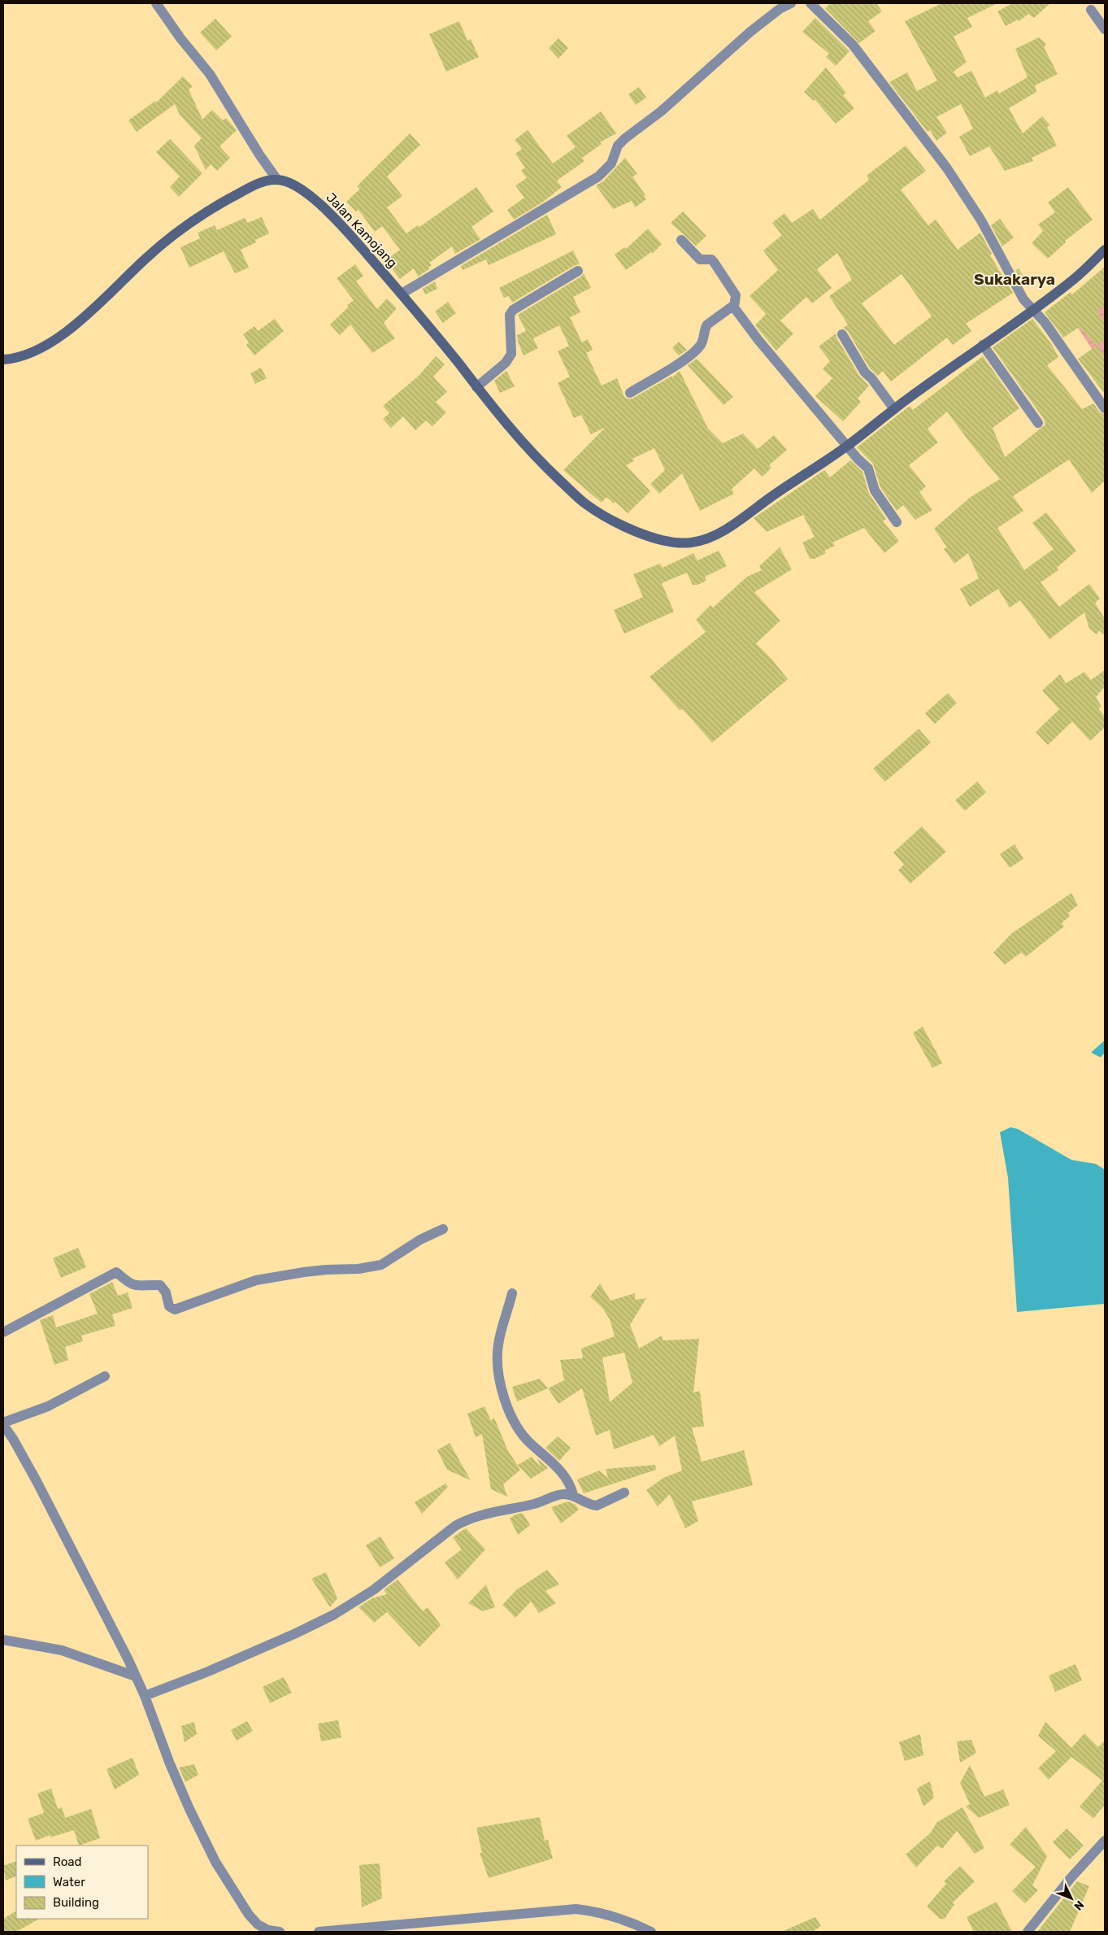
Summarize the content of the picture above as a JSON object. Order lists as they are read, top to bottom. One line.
{"streets":{"main road":["Jalan Kamojang"]},"districts":["Sukakarya"],"legend":["Road","Water","Building"],"north":"bottom right"}
